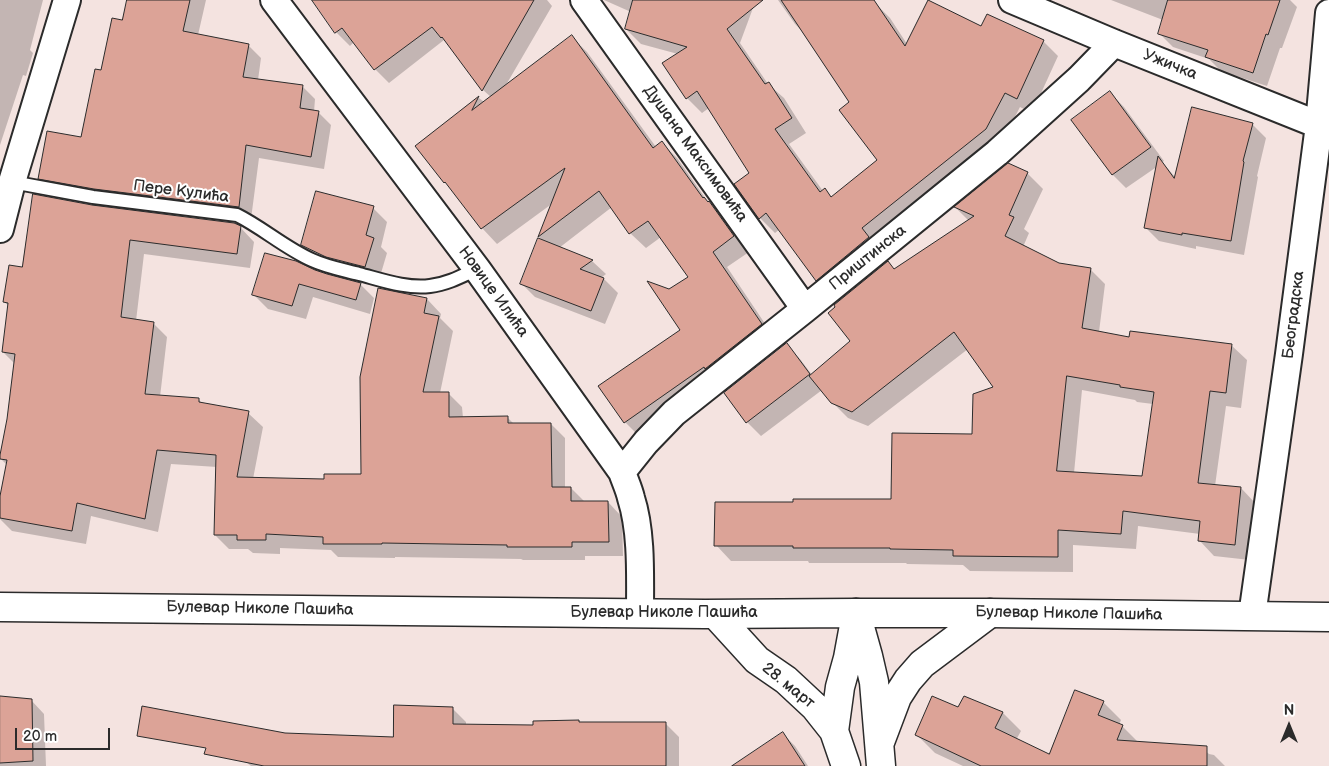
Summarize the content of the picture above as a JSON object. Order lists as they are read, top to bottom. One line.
{"streets":{"main road":["Булевар Николе Пашића","28. март"],"street":["Ужичка","Душана Максимовића","Приштинска","Новице Илића","Београдска"],"lane":["Пере Кулића"]},"crossings":[["Ужичка","Приштинска"],["Ужичка","Београдска"],["Душана Максимовића","Приштинска"],["Пере Кулића","Новице Илића"],["Приштинска","Новице Илића"],["Новице Илића","Булевар Николе Пашића"],["Београдска","Булевар Николе Пашића"],["Булевар Николе Пашића","28. март"]],"scale_bar":"20 m","north":"top"}
